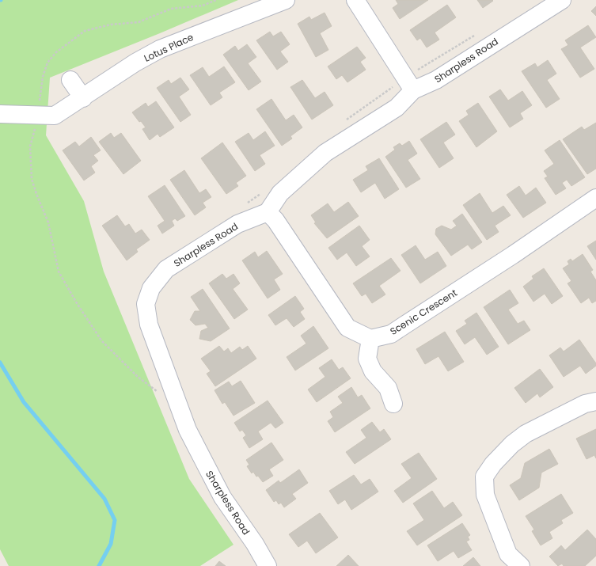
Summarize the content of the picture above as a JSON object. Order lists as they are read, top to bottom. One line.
{"streets":{"street":["Lotus Place","Sharpless Road","Scenic Crescent"]}}
